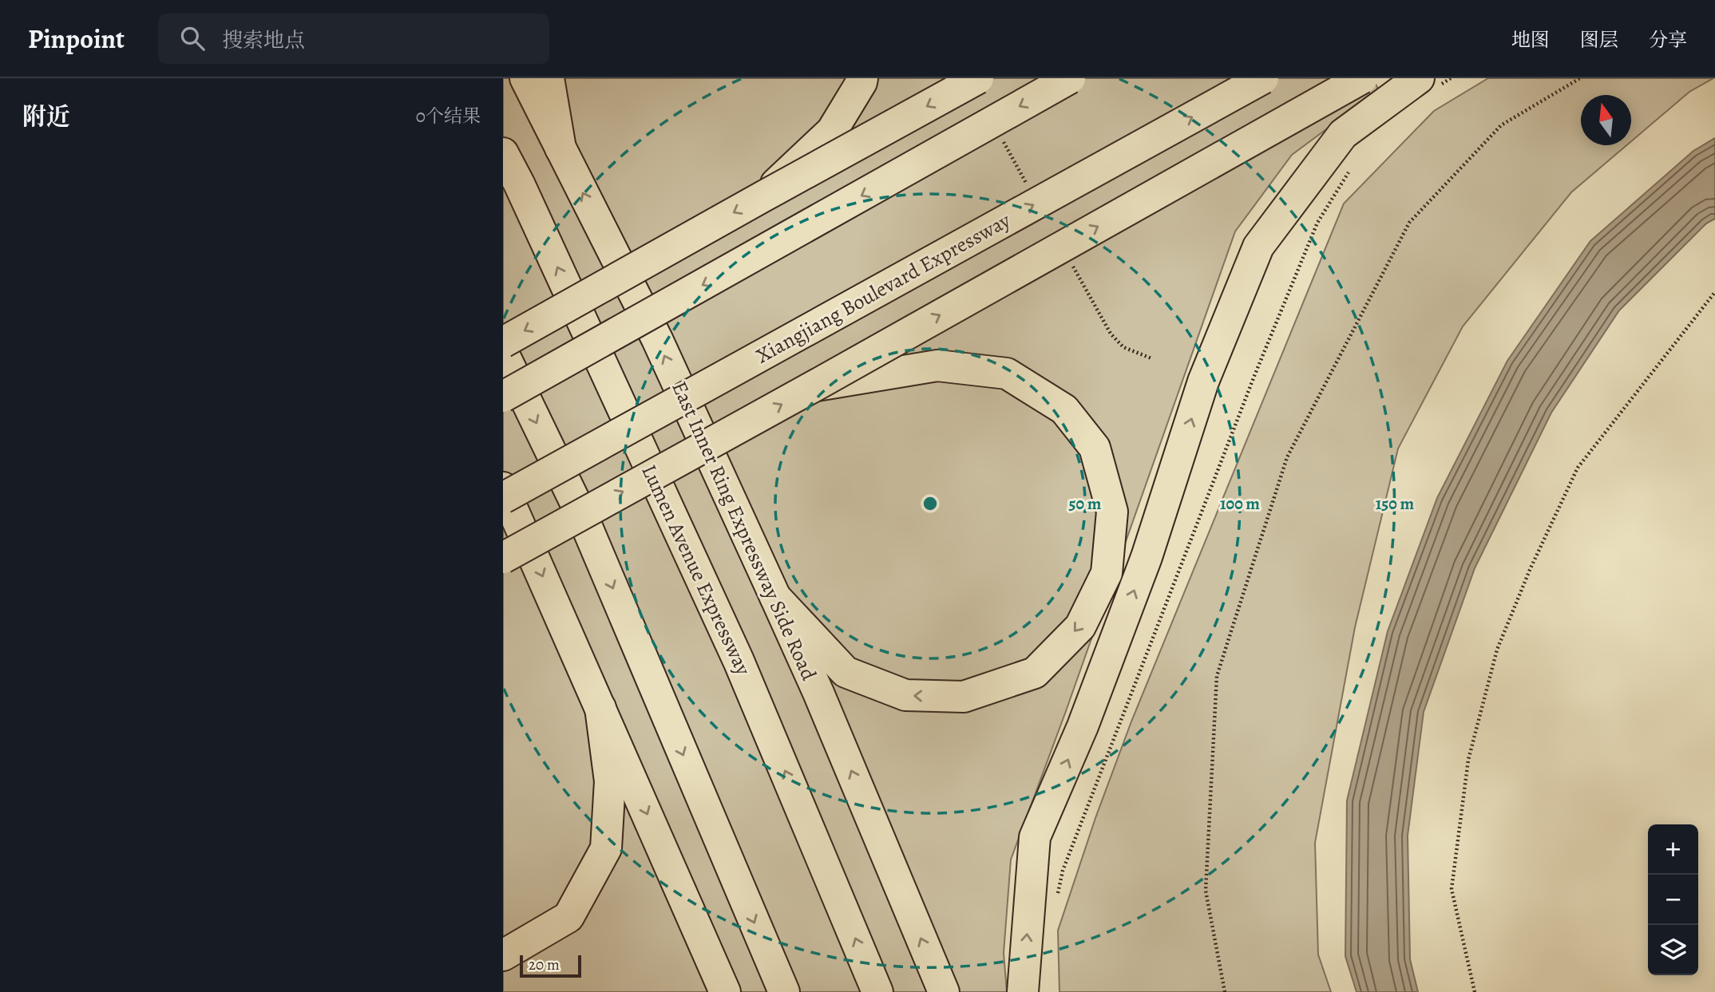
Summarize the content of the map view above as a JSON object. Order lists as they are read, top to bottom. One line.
{"streets":{"main road":["Xiangjiang Boulevard Expressway","East Inner Ring Expressway Side Road","Lumen Avenue Expressway"]},"scale_bar":"20 m","north":"top","page":{"header":"Pinpoint","search":"搜索地点","nav":["地图","图层","分享"],"heading":["附近","0个结果"],"map_buttons":["+","−"],"scale":"20 m"},"rings":["50 m","100 m","150 m"]}
